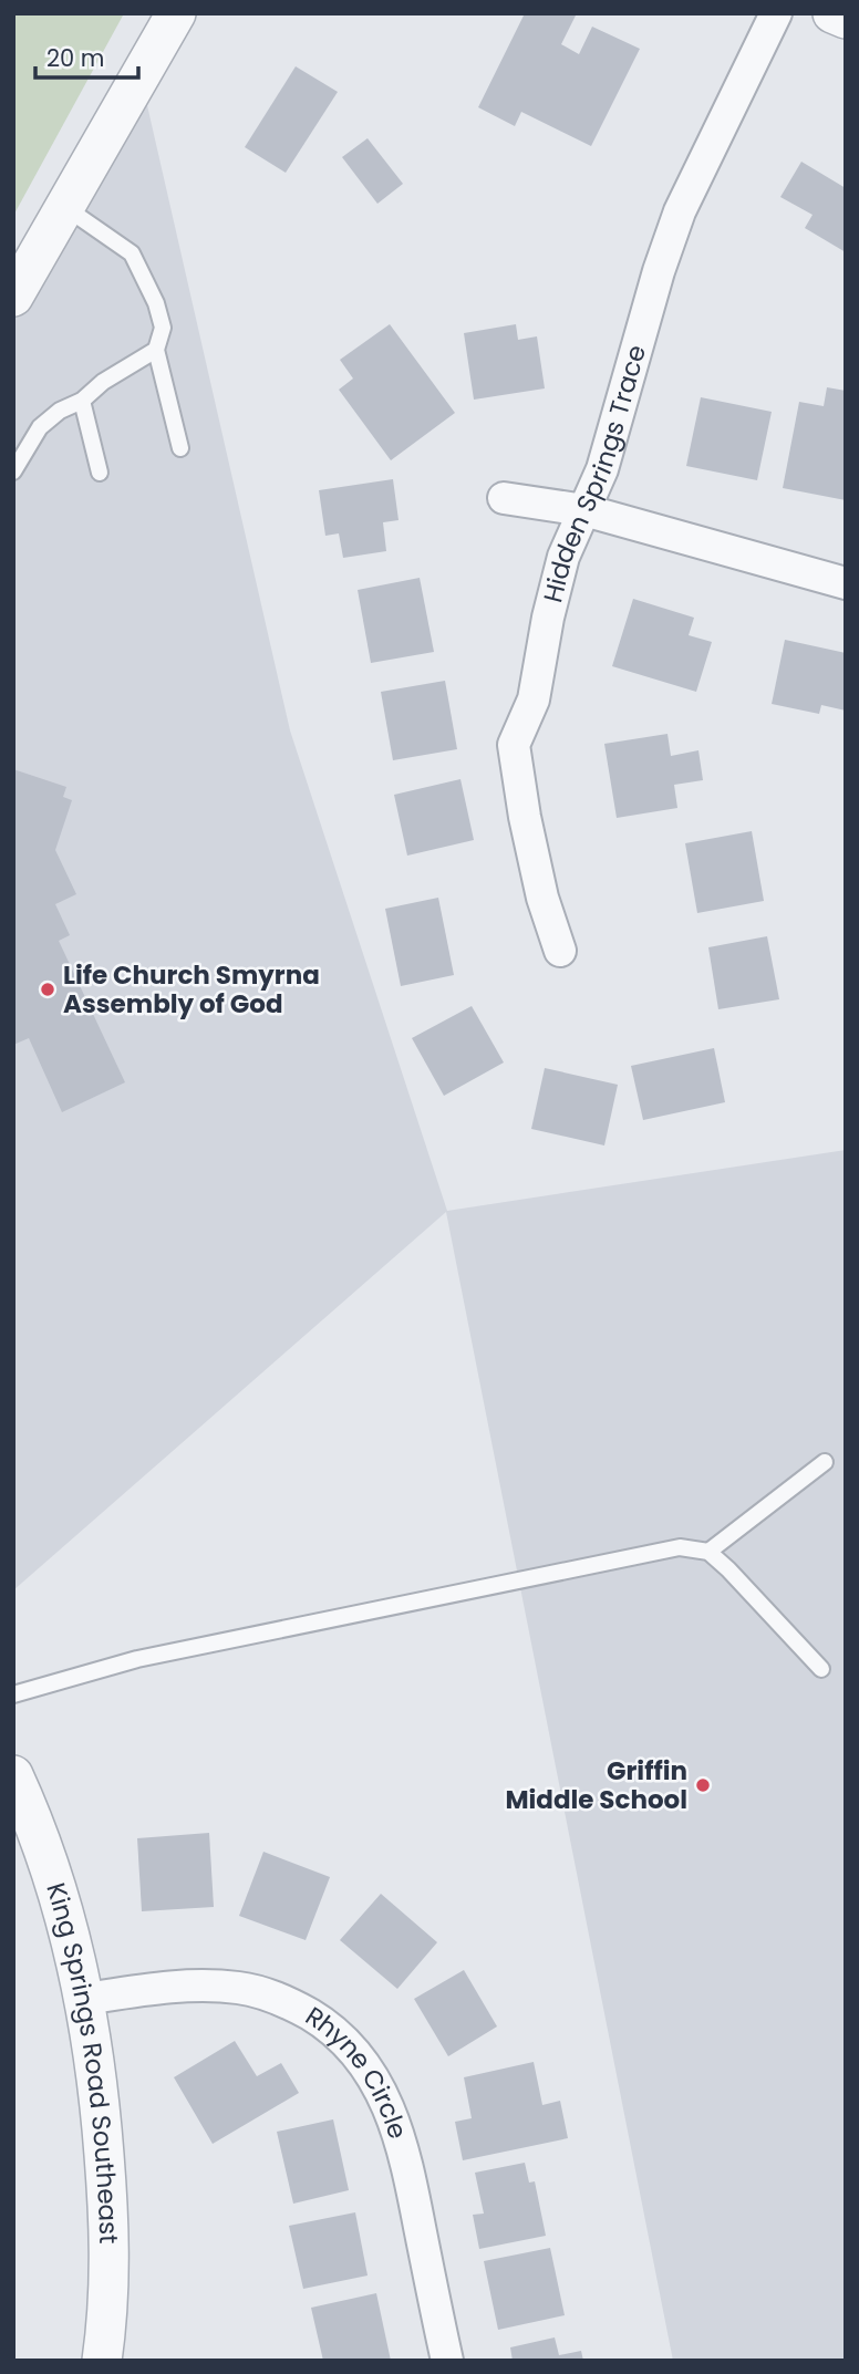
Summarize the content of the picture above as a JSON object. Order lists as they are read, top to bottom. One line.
{"streets":{"street":["Hidden Springs Trace","King Springs Road Southeast","Rhyne Circle"]},"crossings":[["King Springs Road Southeast","Rhyne Circle"]],"places":["Life Church Smyrna Assembly of God","Griffin Middle School"],"scale_bar":"20 m"}
